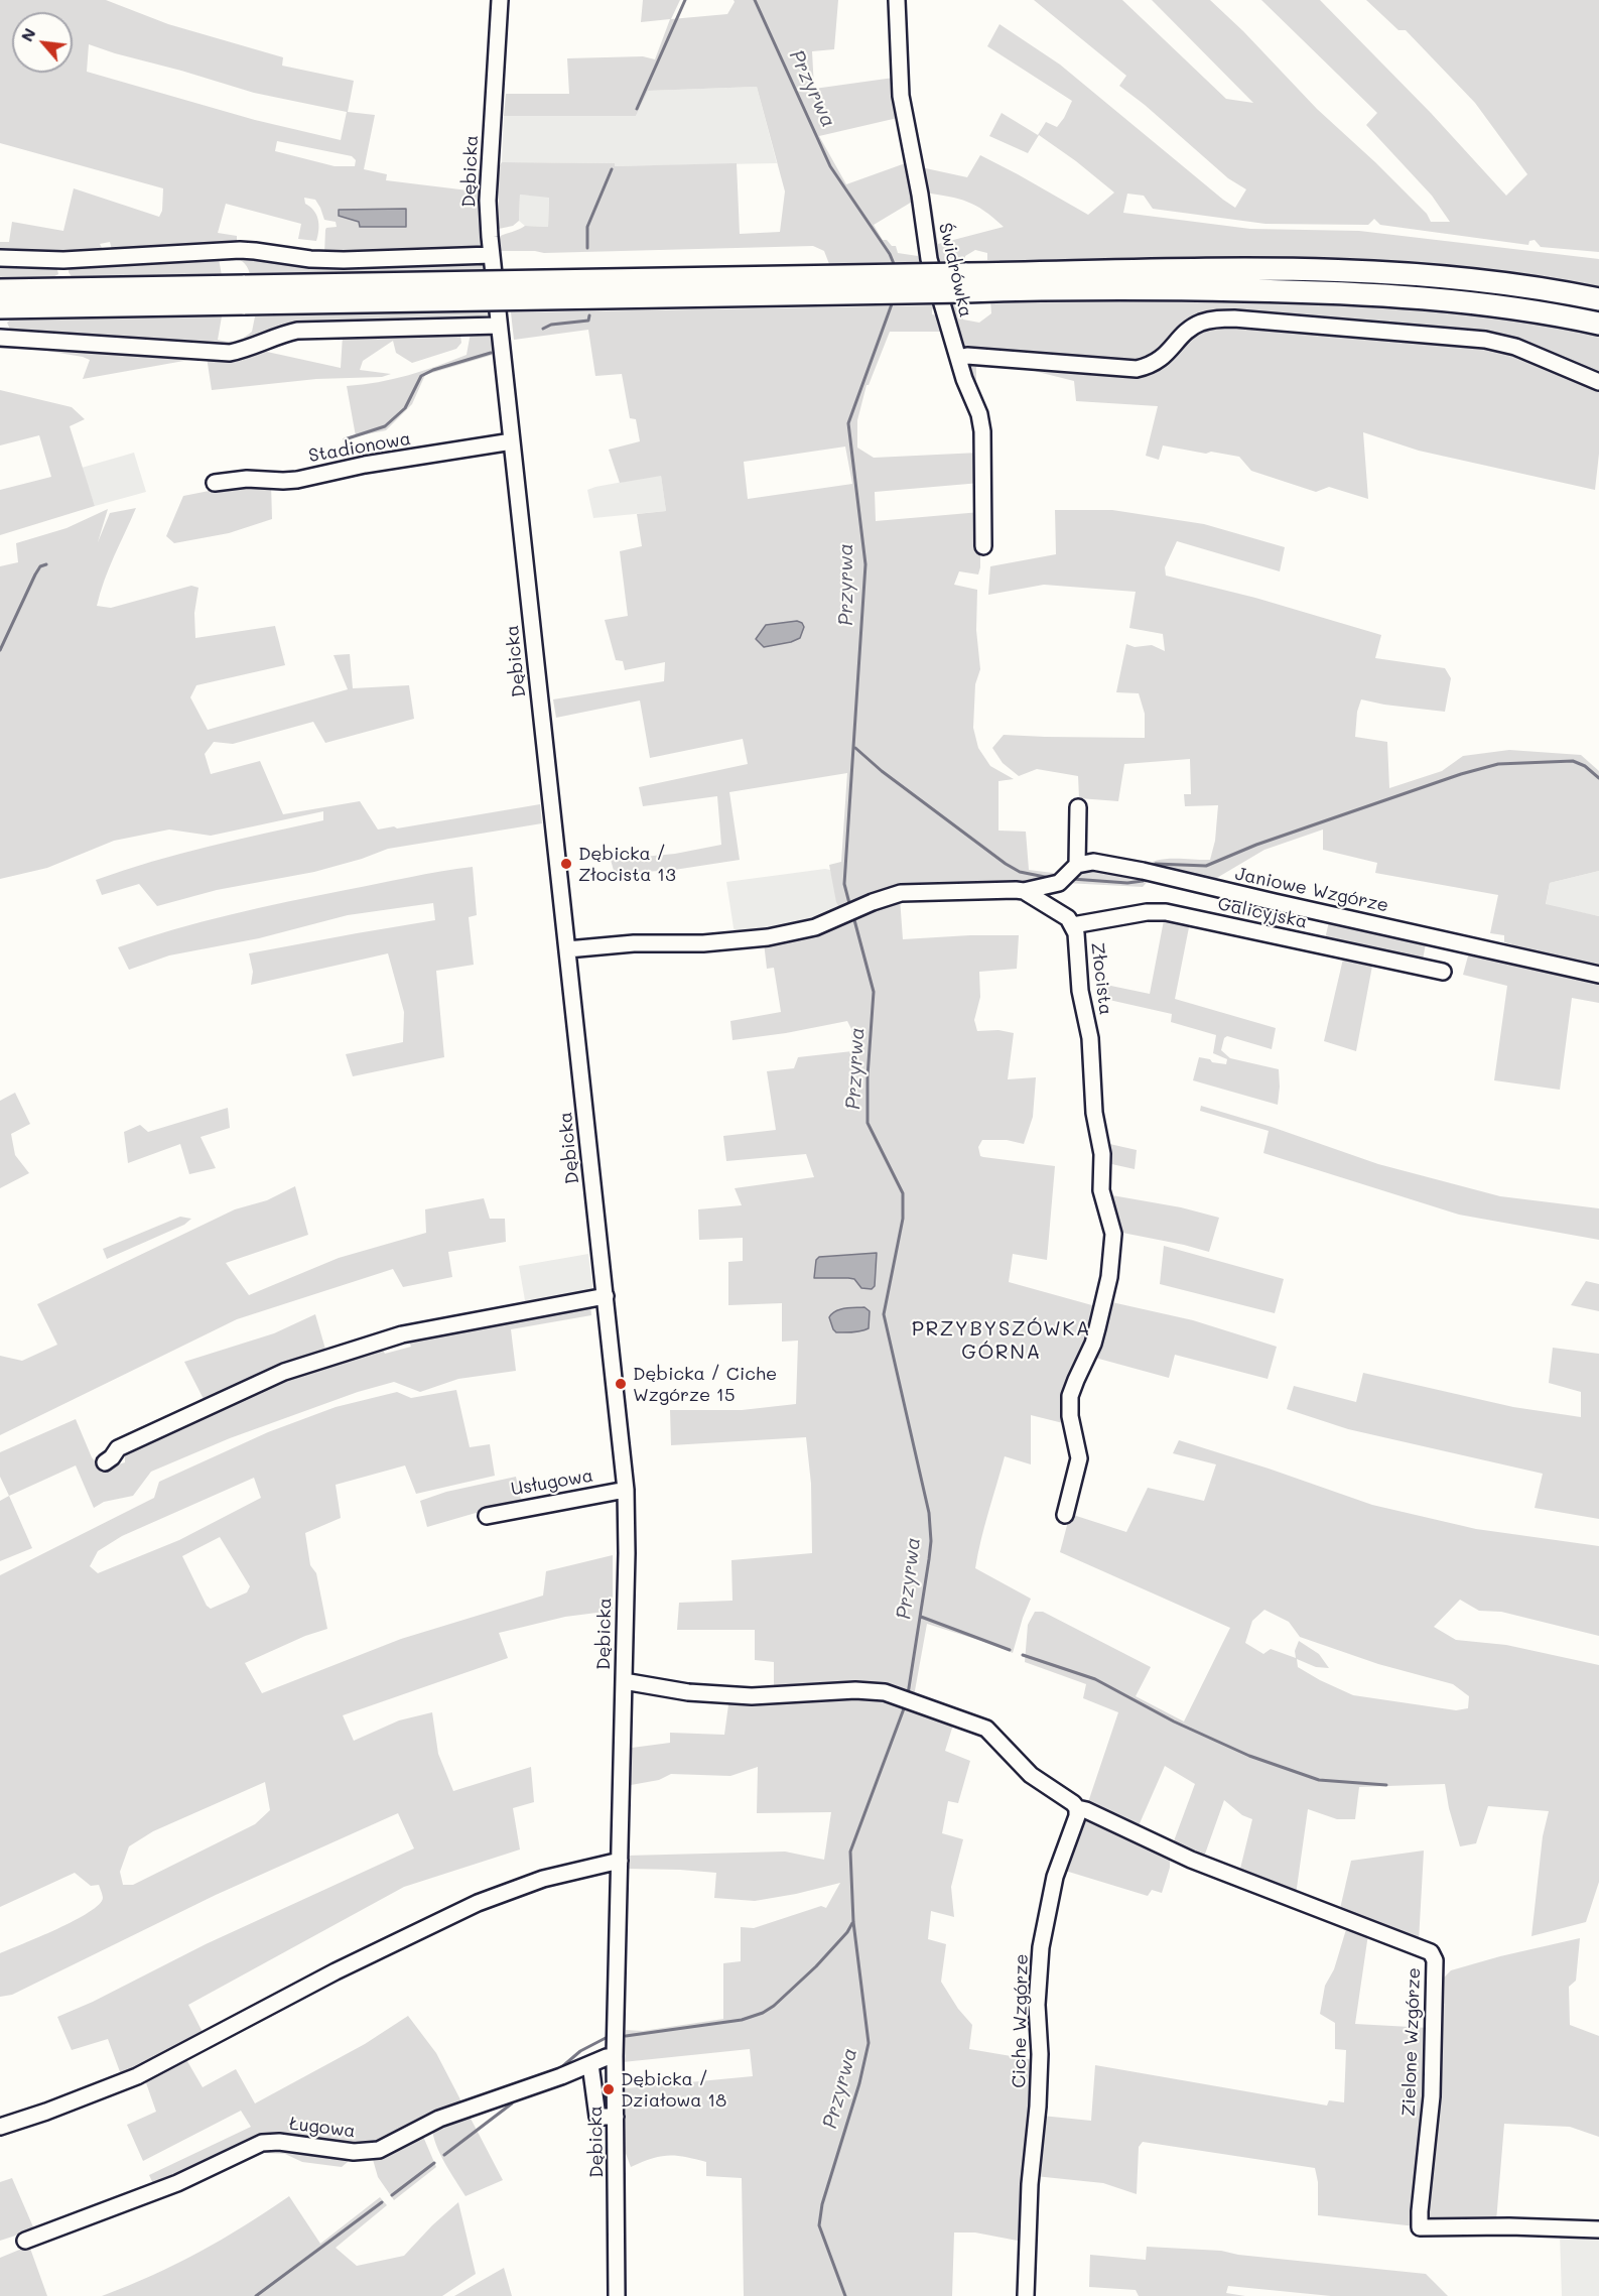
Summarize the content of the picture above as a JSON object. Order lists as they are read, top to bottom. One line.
{"streets":{"street":["Dębicka","Świdrówka","Stadionowa","Janiowe Wzgórze","Galicyjska","Złocista","Usługowa","Ciche Wzgórze","Zielone Wzgórze","Ługowa"]},"crossings":[["Dębicka","Stadionowa"],["Dębicka","Złocista"],["Dębicka","Usługowa"],["Dębicka","Ługowa"],["Galicyjska","Złocista"],["Ciche Wzgórze","Zielone Wzgórze"]],"districts":["PRZYBYSZÓWKA GÓRNA"],"water":["Przyrwa"],"places":["Dębicka / Złocista 13","Dębicka / Ciche Wzgórze 15","Dębicka / Działowa 18"],"north":"top left"}
